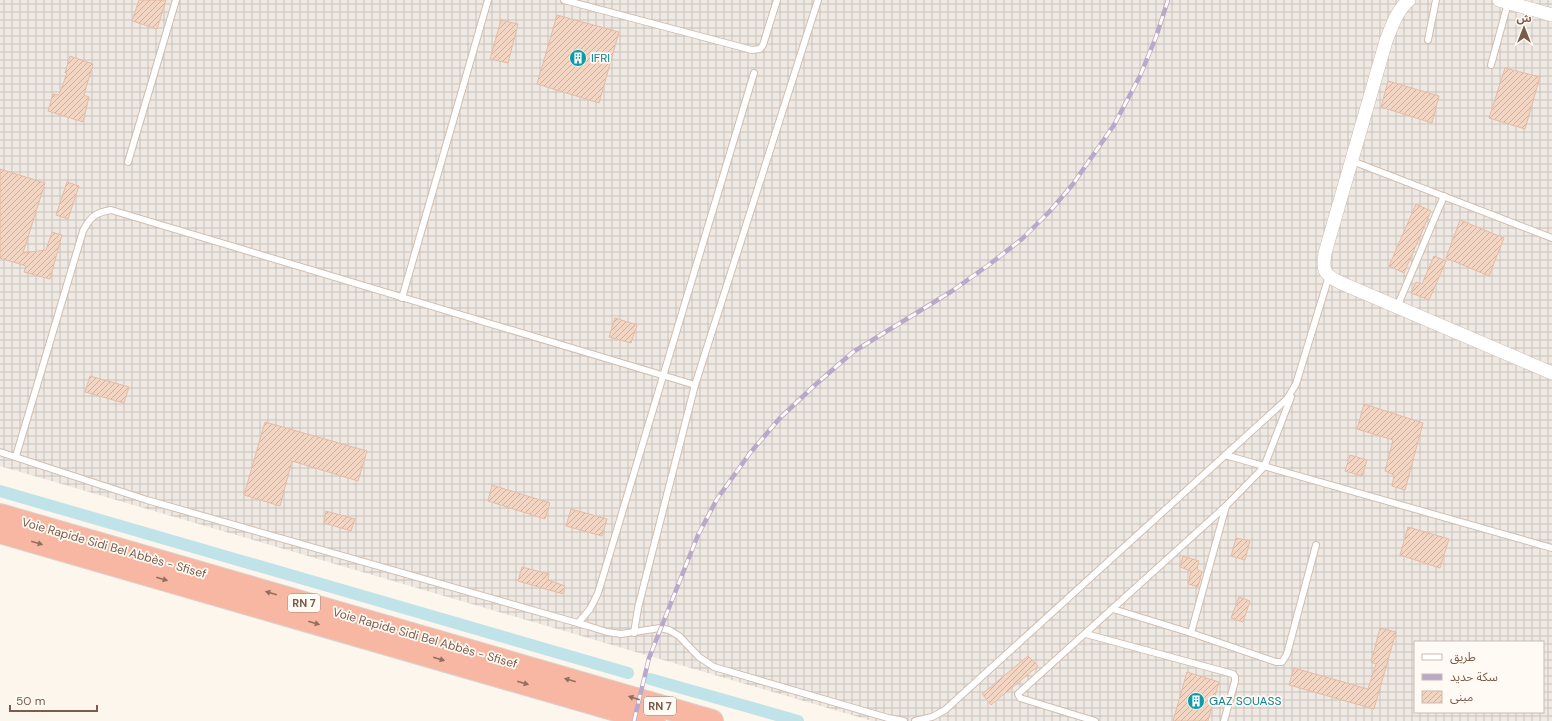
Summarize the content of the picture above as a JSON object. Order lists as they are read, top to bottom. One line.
{"streets":{"highway":["Voie Rapide Sidi Bel Abbès - Sfisef","RN 7"]},"places":{"building":["IFRI","GAZ SOUASS"]},"legend":["طريق","سكة حديد","مبنى"],"scale_bar":"50 m","north":"top"}
